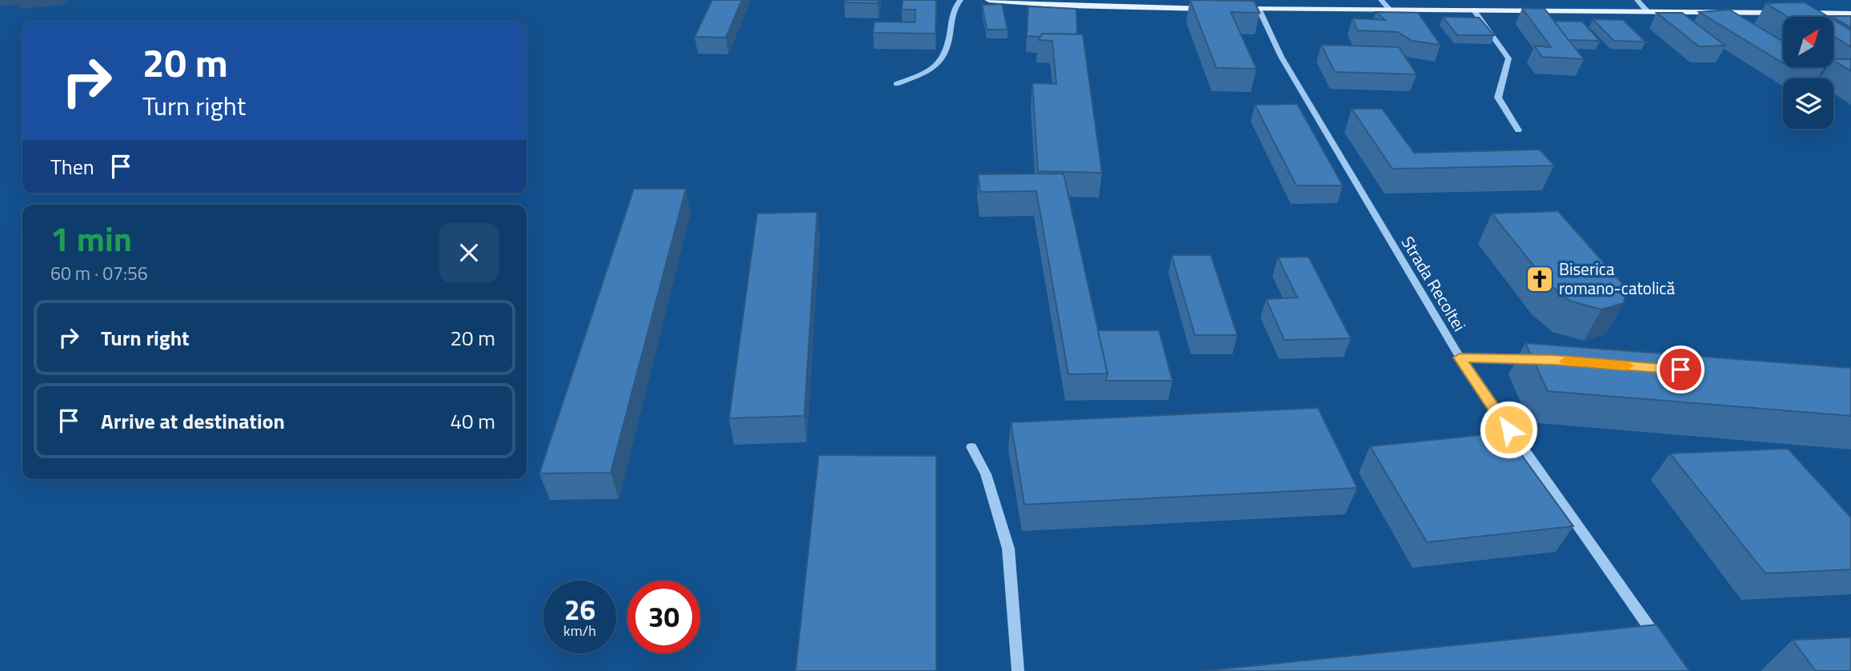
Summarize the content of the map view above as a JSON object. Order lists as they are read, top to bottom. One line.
{"streets":{"street":["Strada Recoltei"]},"places":{"church":["Biserica romano-catolică"]},"north":"top right","page":{"turn":["20 m","Turn right"],"then":"Then","heading":["1 min","60 m · 07:56"],"list":[{"name":"Turn right","value":"20 m"},{"name":"Arrive at destination","value":"40 m"}],"speed":"26 km/h","limit":"30"}}
